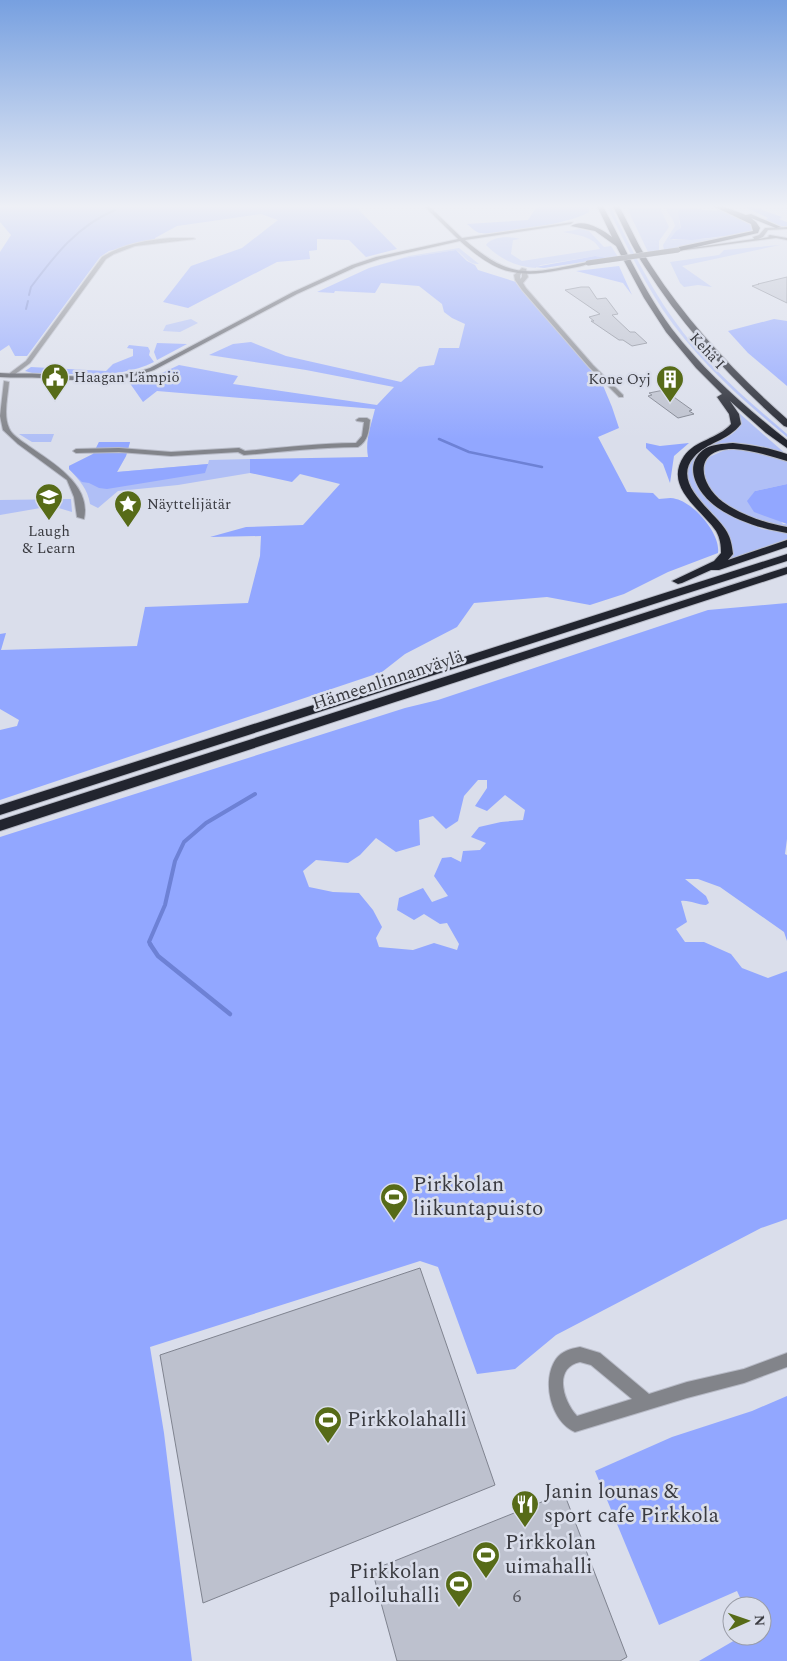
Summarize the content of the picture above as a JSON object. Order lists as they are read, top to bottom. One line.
{"streets":{"highway":["Kehä I","Hämeenlinnanväylä"]},"places":{"public building":["Haagan Lämpiö"],"building":["Kone Oyj"],"school or university":["Laugh & Learn"],"place":["Näyttelijätär"],"sports":["Pirkkolan liikuntapuisto","Pirkkolahalli","Pirkkolan uimahalli","Pirkkolan palloiluhalli"],"restaurant":["Janin lounas & sport cafe Pirkkola"]},"house_numbers":["6"],"north":"right"}
